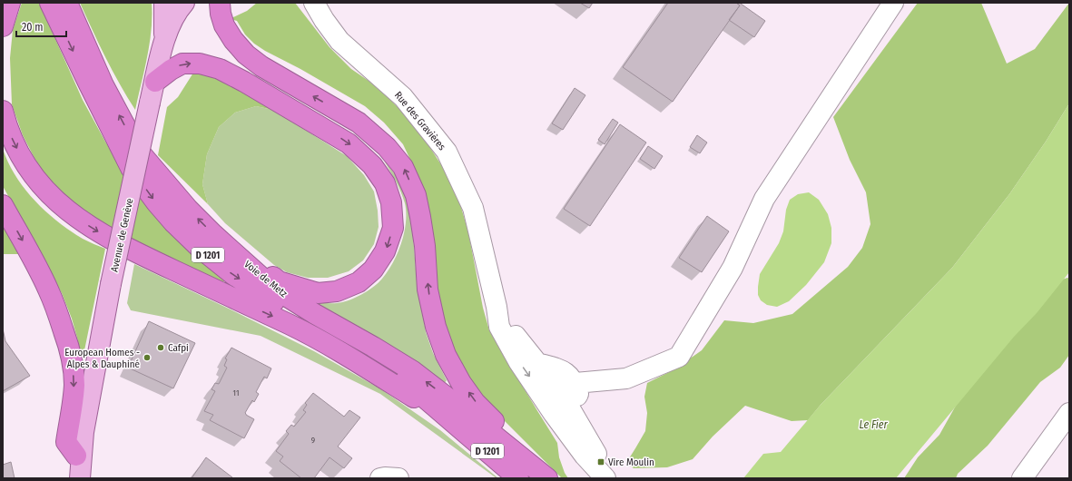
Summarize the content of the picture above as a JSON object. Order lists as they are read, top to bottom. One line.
{"streets":{"highway":["D 1201","Voie de Metz"],"main road":["Avenue de Genève"],"street":["Rue des Gravières"]},"water":["Le Fier"],"places":{"other":["Cafpi","European Homes - Alpes & Dauphiné"],"transit":["Vire Moulin"]},"house_numbers":["11","9"],"scale_bar":"20 m"}
